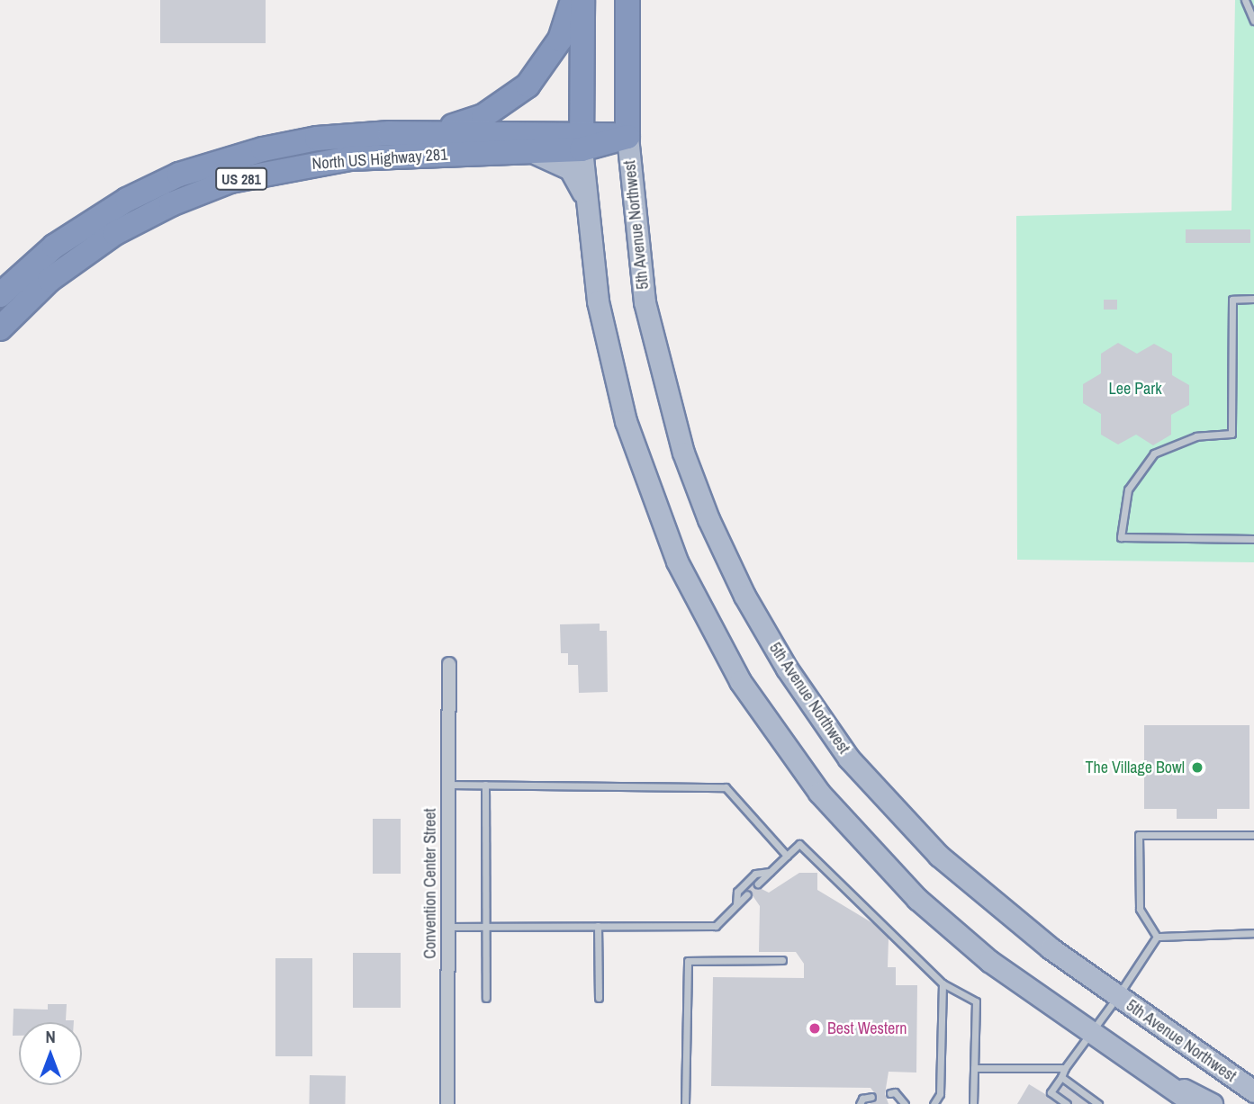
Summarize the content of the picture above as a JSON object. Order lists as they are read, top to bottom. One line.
{"streets":{"highway":["North US Highway 281","US 281"],"main road":["5th Avenue Northwest"],"street":["Convention Center Street"]},"crossings":[["North US Highway 281","US 281"],["North US Highway 281","5th Avenue Northwest"]],"parks":["Lee Park"],"places":["The Village Bowl","Best Western"],"north":"top"}
